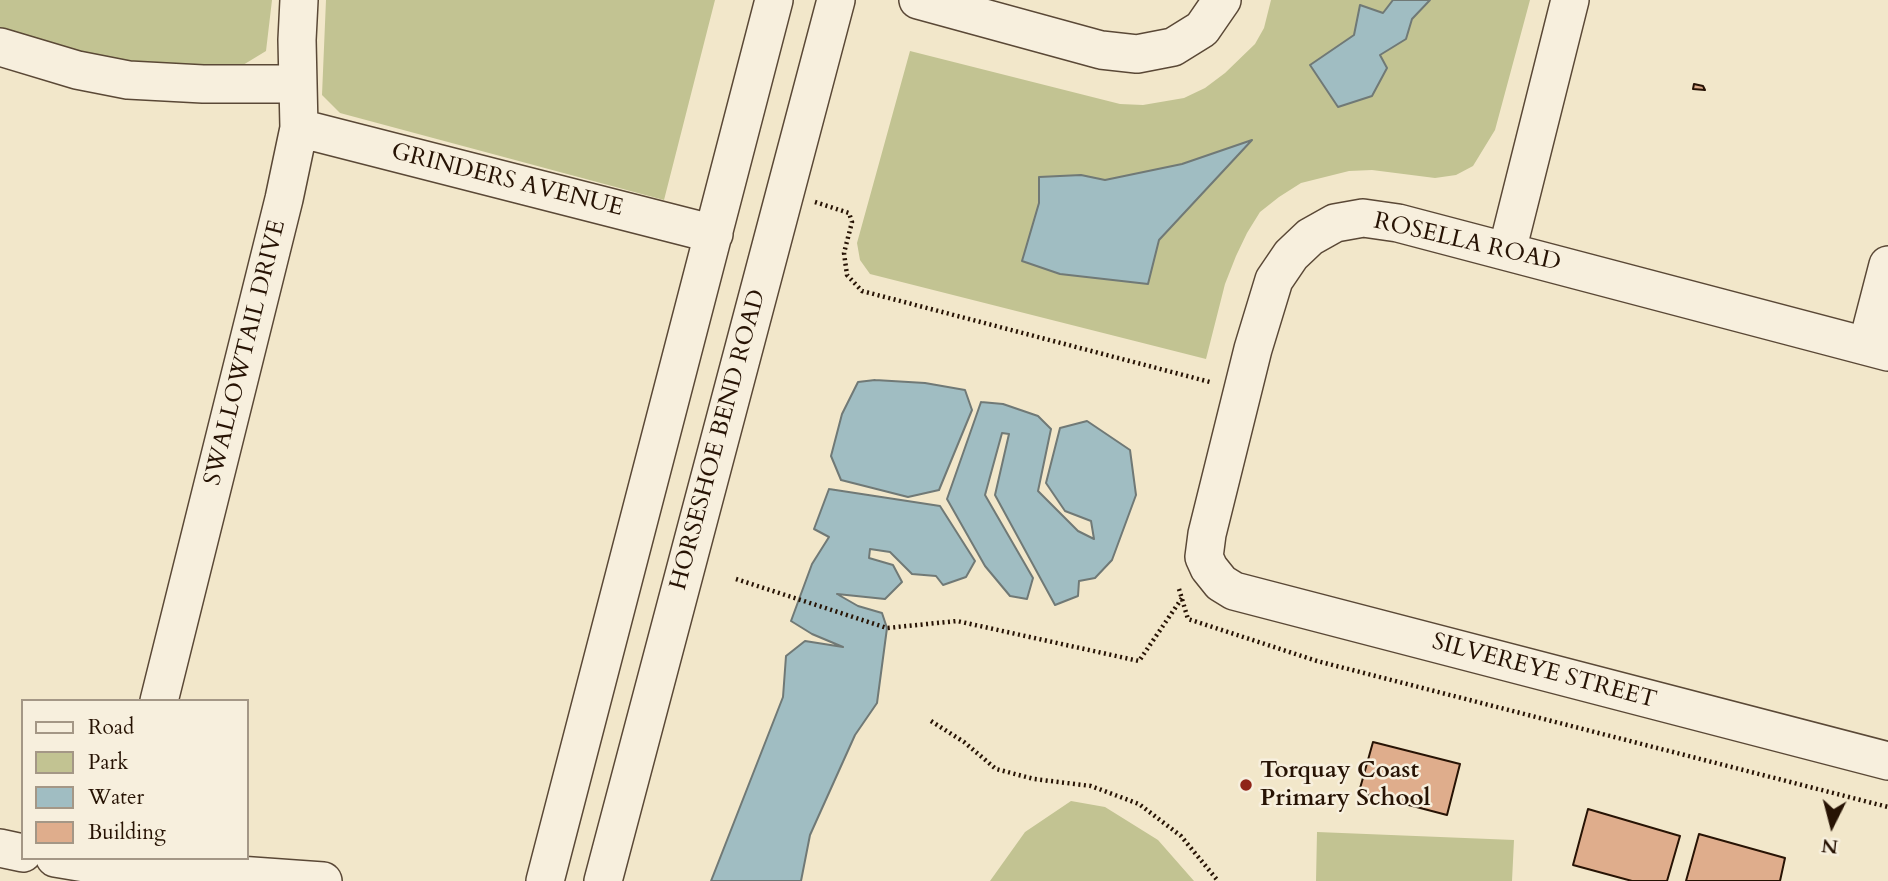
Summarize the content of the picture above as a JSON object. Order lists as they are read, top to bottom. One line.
{"streets":{"street":["GRINDERS AVENUE","ROSELLA ROAD","SWALLOWTAIL DRIVE","HORSESHOE BEND ROAD","SILVEREYE STREET"]},"crossings":[["GRINDERS AVENUE","SWALLOWTAIL DRIVE"],["ROSELLA ROAD","SILVEREYE STREET"]],"places":["Torquay Coast Primary School"],"legend":["Road","Park","Water","Building"],"north":"bottom"}
